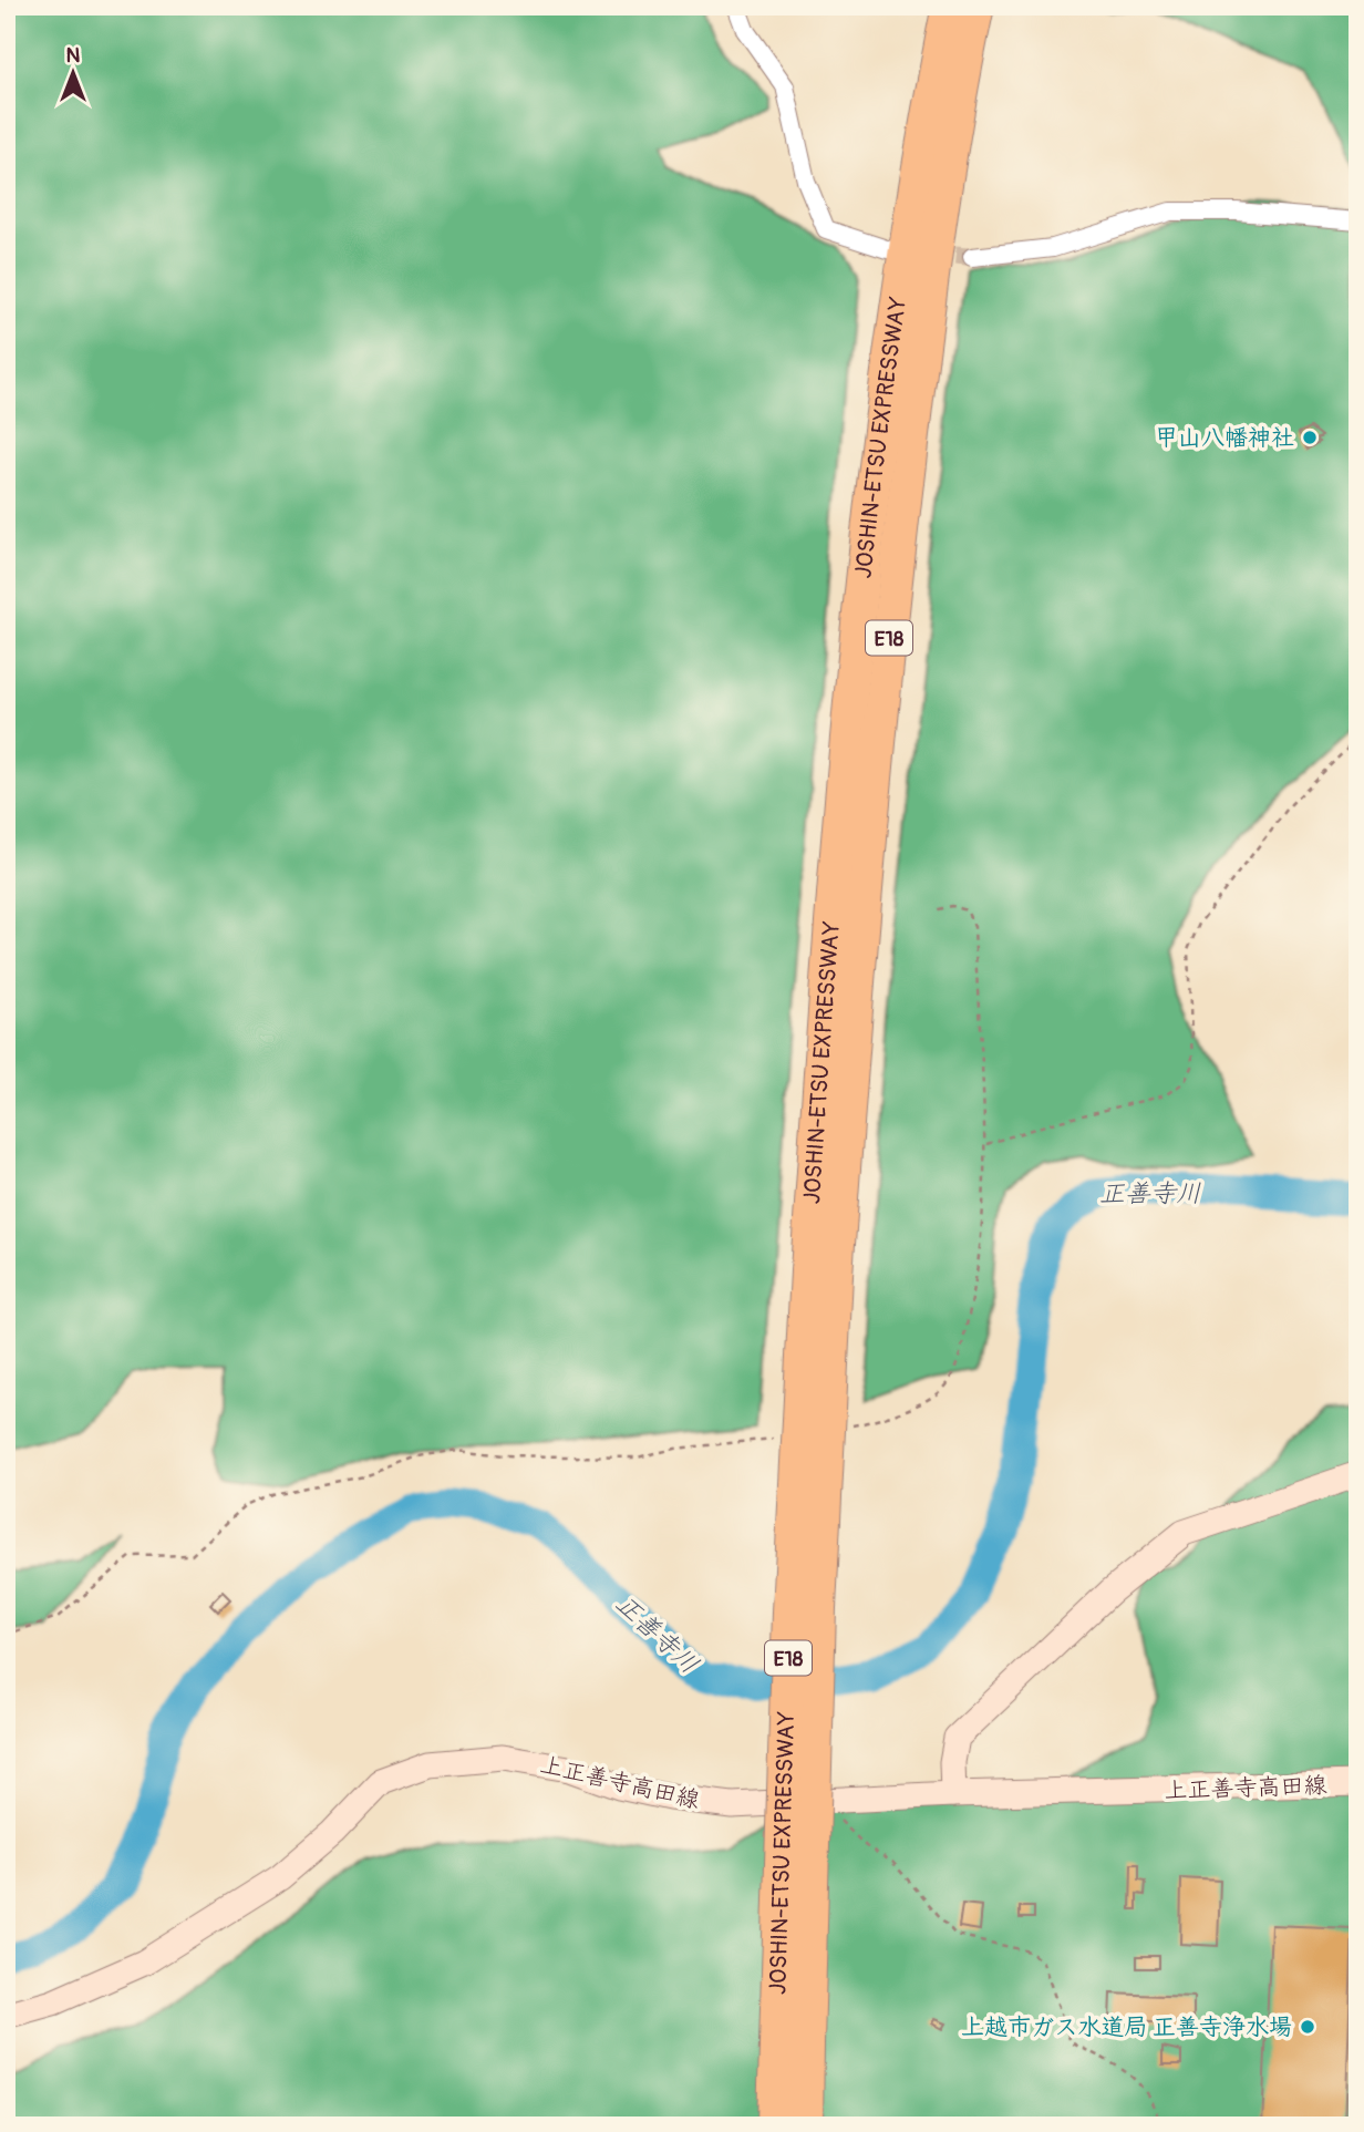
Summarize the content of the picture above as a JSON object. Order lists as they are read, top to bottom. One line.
{"streets":{"highway":["JOSHIN-ETSU EXPRESSWAY","E18"],"main road":["上正善寺高田線"]},"water":["正善寺川"],"places":["甲山八幡神社","上越市ガス水道局 正善寺浄水場"],"north":"top"}
